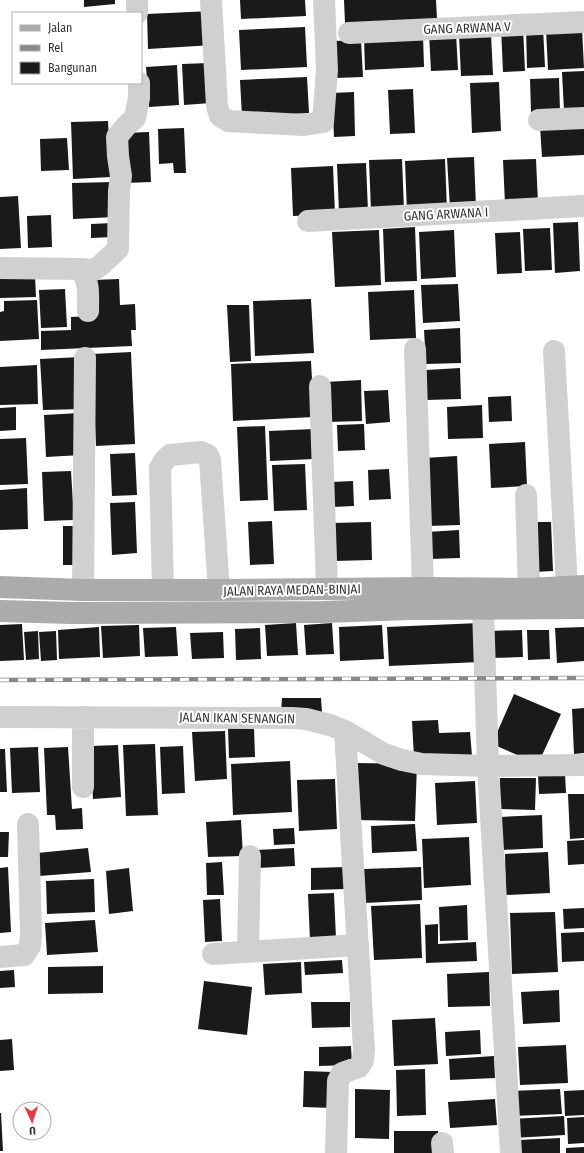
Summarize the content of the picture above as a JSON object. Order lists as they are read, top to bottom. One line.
{"streets":{"main road":["JALAN RAYA MEDAN-BINJAI"],"street":["GANG ARWANA V","GANG ARWANA I","JALAN IKAN SENANGIN"]},"legend":["Jalan","Rel","Bangunan"],"north":"bottom"}
